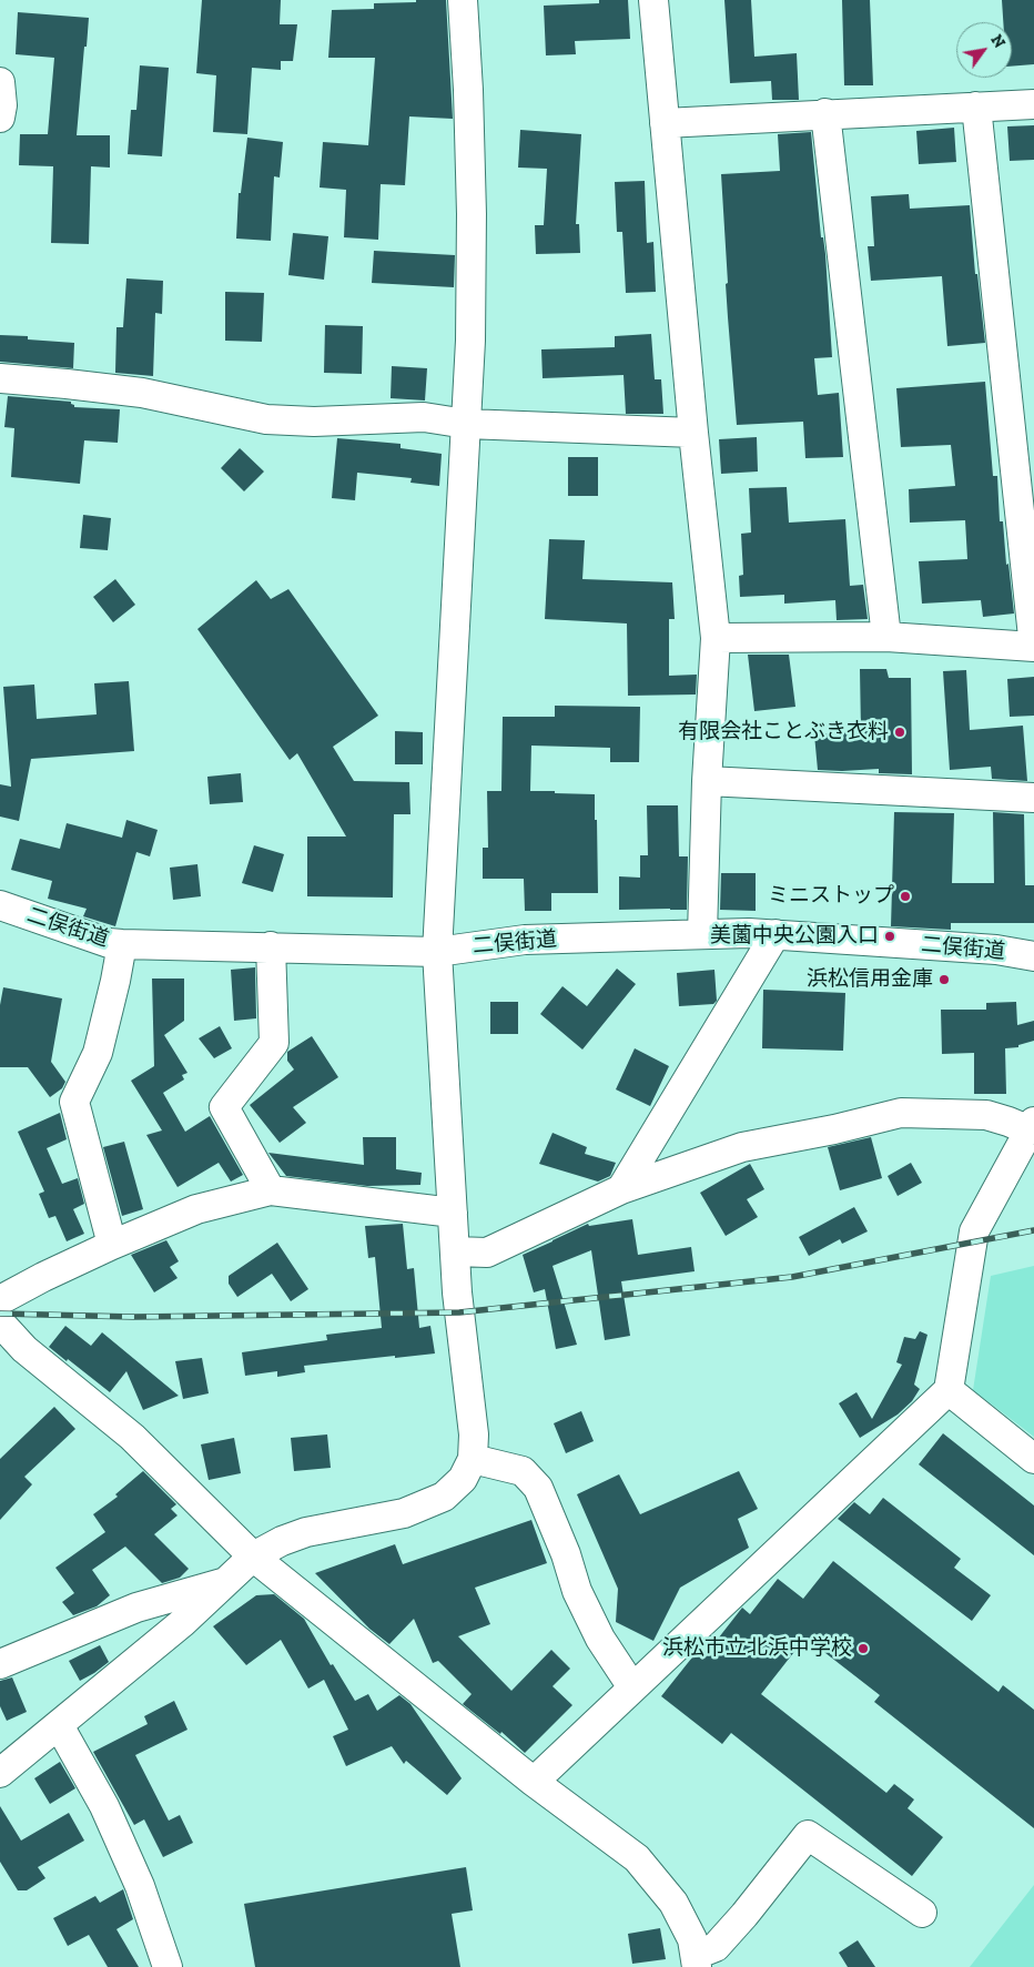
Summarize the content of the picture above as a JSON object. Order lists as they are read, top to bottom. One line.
{"streets":{"street":["二俣街道"]},"places":["有限会社ことぶき衣料","ミニストップ","美薗中央公園入口","浜松信用金庫","浜松市立北浜中学校"],"north":"top right"}
